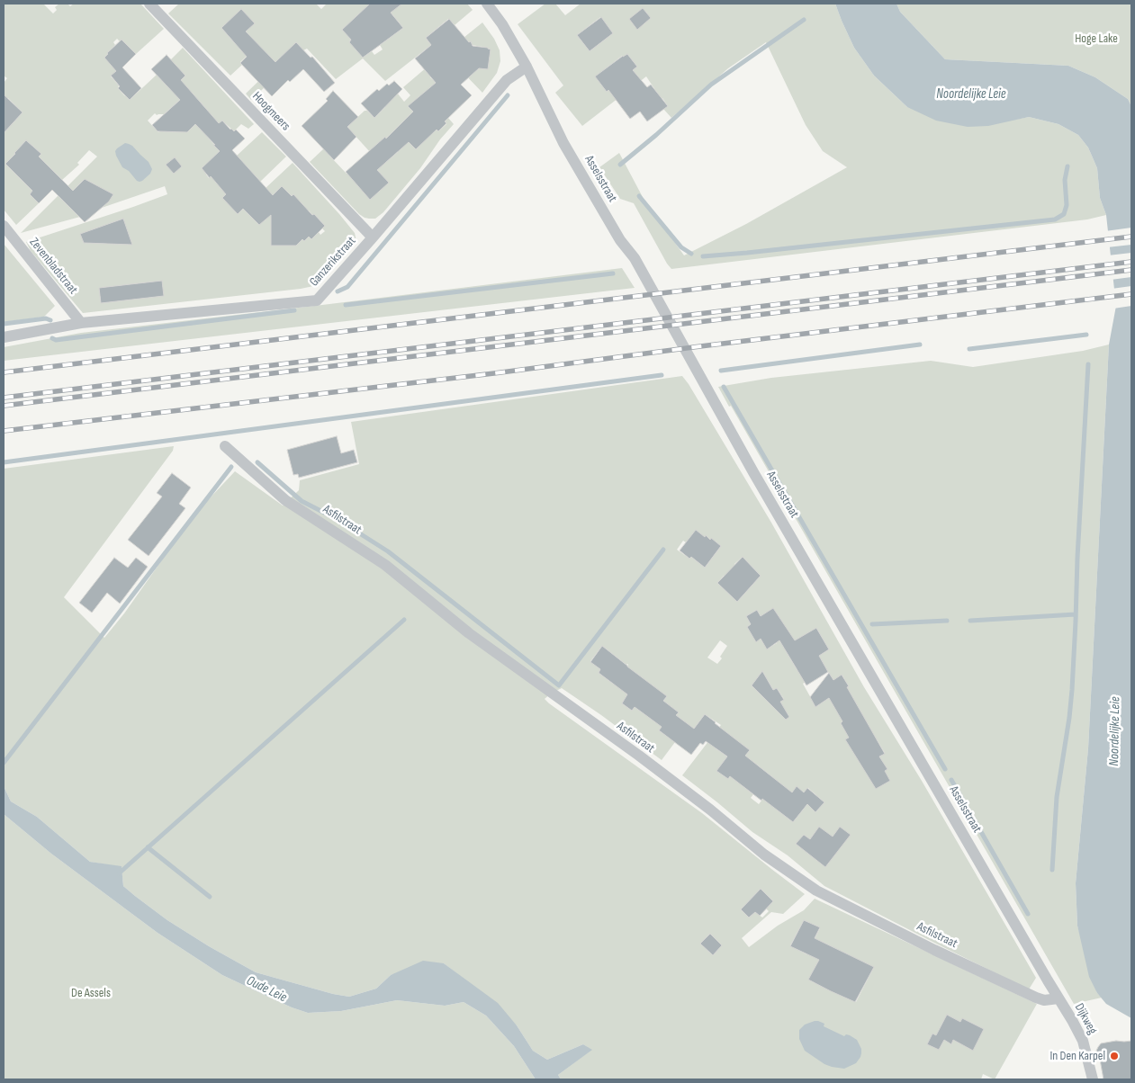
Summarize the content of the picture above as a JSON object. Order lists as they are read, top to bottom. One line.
{"streets":{"street":["Hoogmeers","Asselsstraat","Ganzerikstraat","Zevenbladstraat","Asfilstraat","Dijkweg"]},"crossings":[["Hoogmeers","Ganzerikstraat"],["Asselsstraat","Ganzerikstraat"],["Asselsstraat","Asfilstraat"],["Asselsstraat","Dijkweg"],["Ganzerikstraat","Zevenbladstraat"],["Asfilstraat","Dijkweg"]],"water":["Noordelijke Leie","Oude Leie"],"parks":["Hoge Lake","De Assels"],"places":["In Den Karpel"]}
